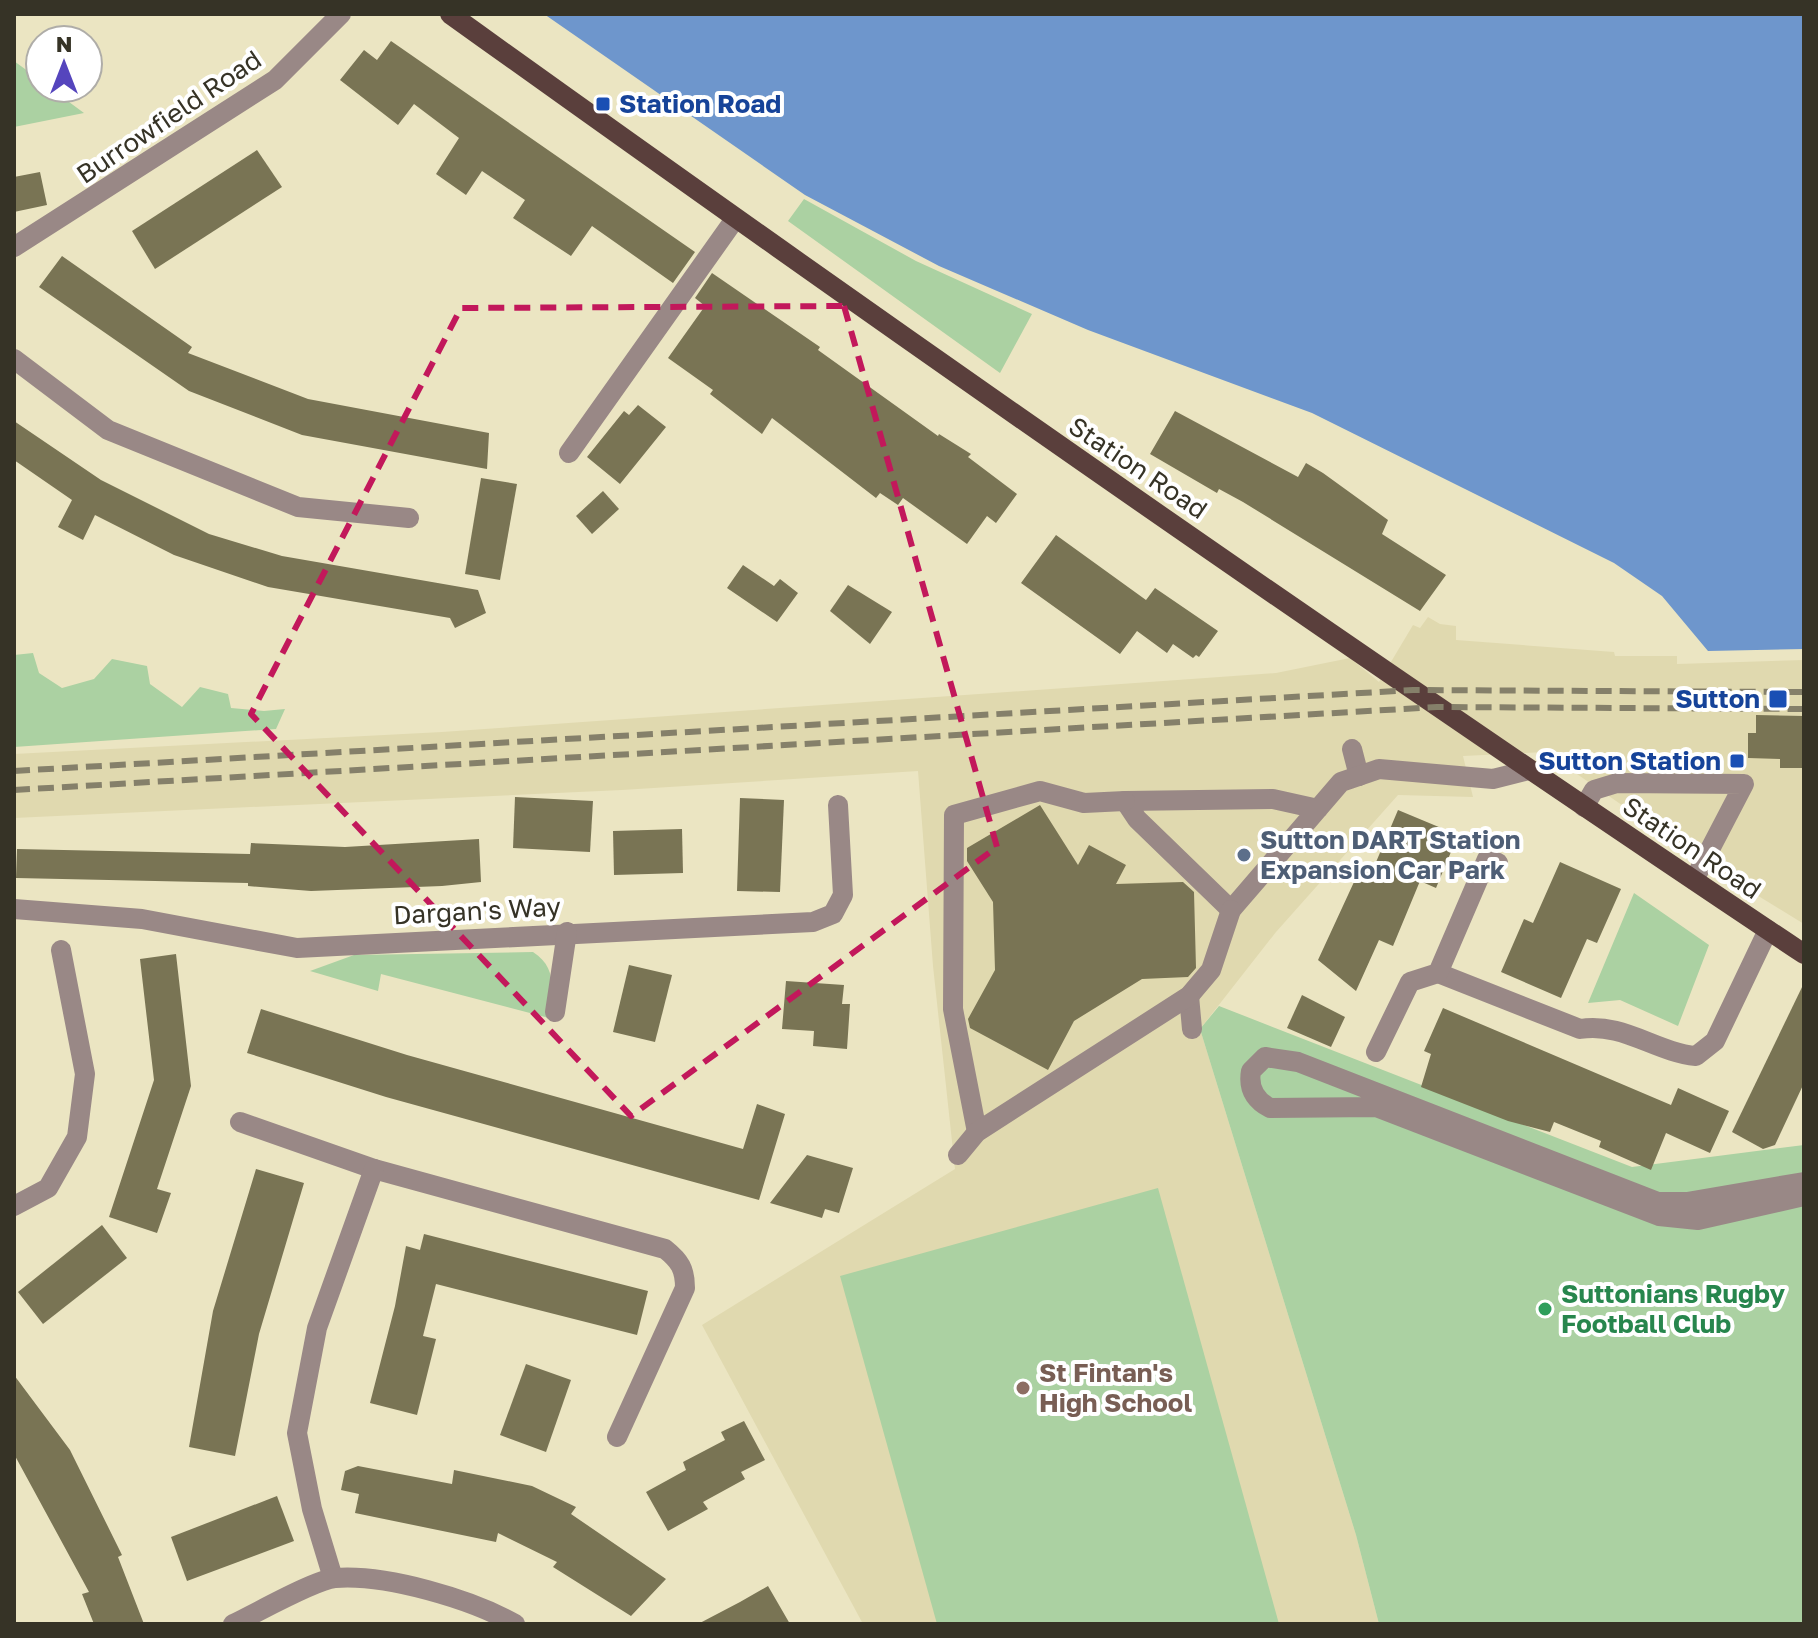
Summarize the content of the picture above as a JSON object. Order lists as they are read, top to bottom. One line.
{"streets":{"main road":["Station Road"],"street":["Burrowfield Road","Dargan's Way"]},"places":{"transit":["Station Road","Sutton","Sutton Station"],"other":["Sutton DART Station Expansion Car Park","Suttonians Rugby Football Club","St Fintan's High School"]},"north":"top"}
